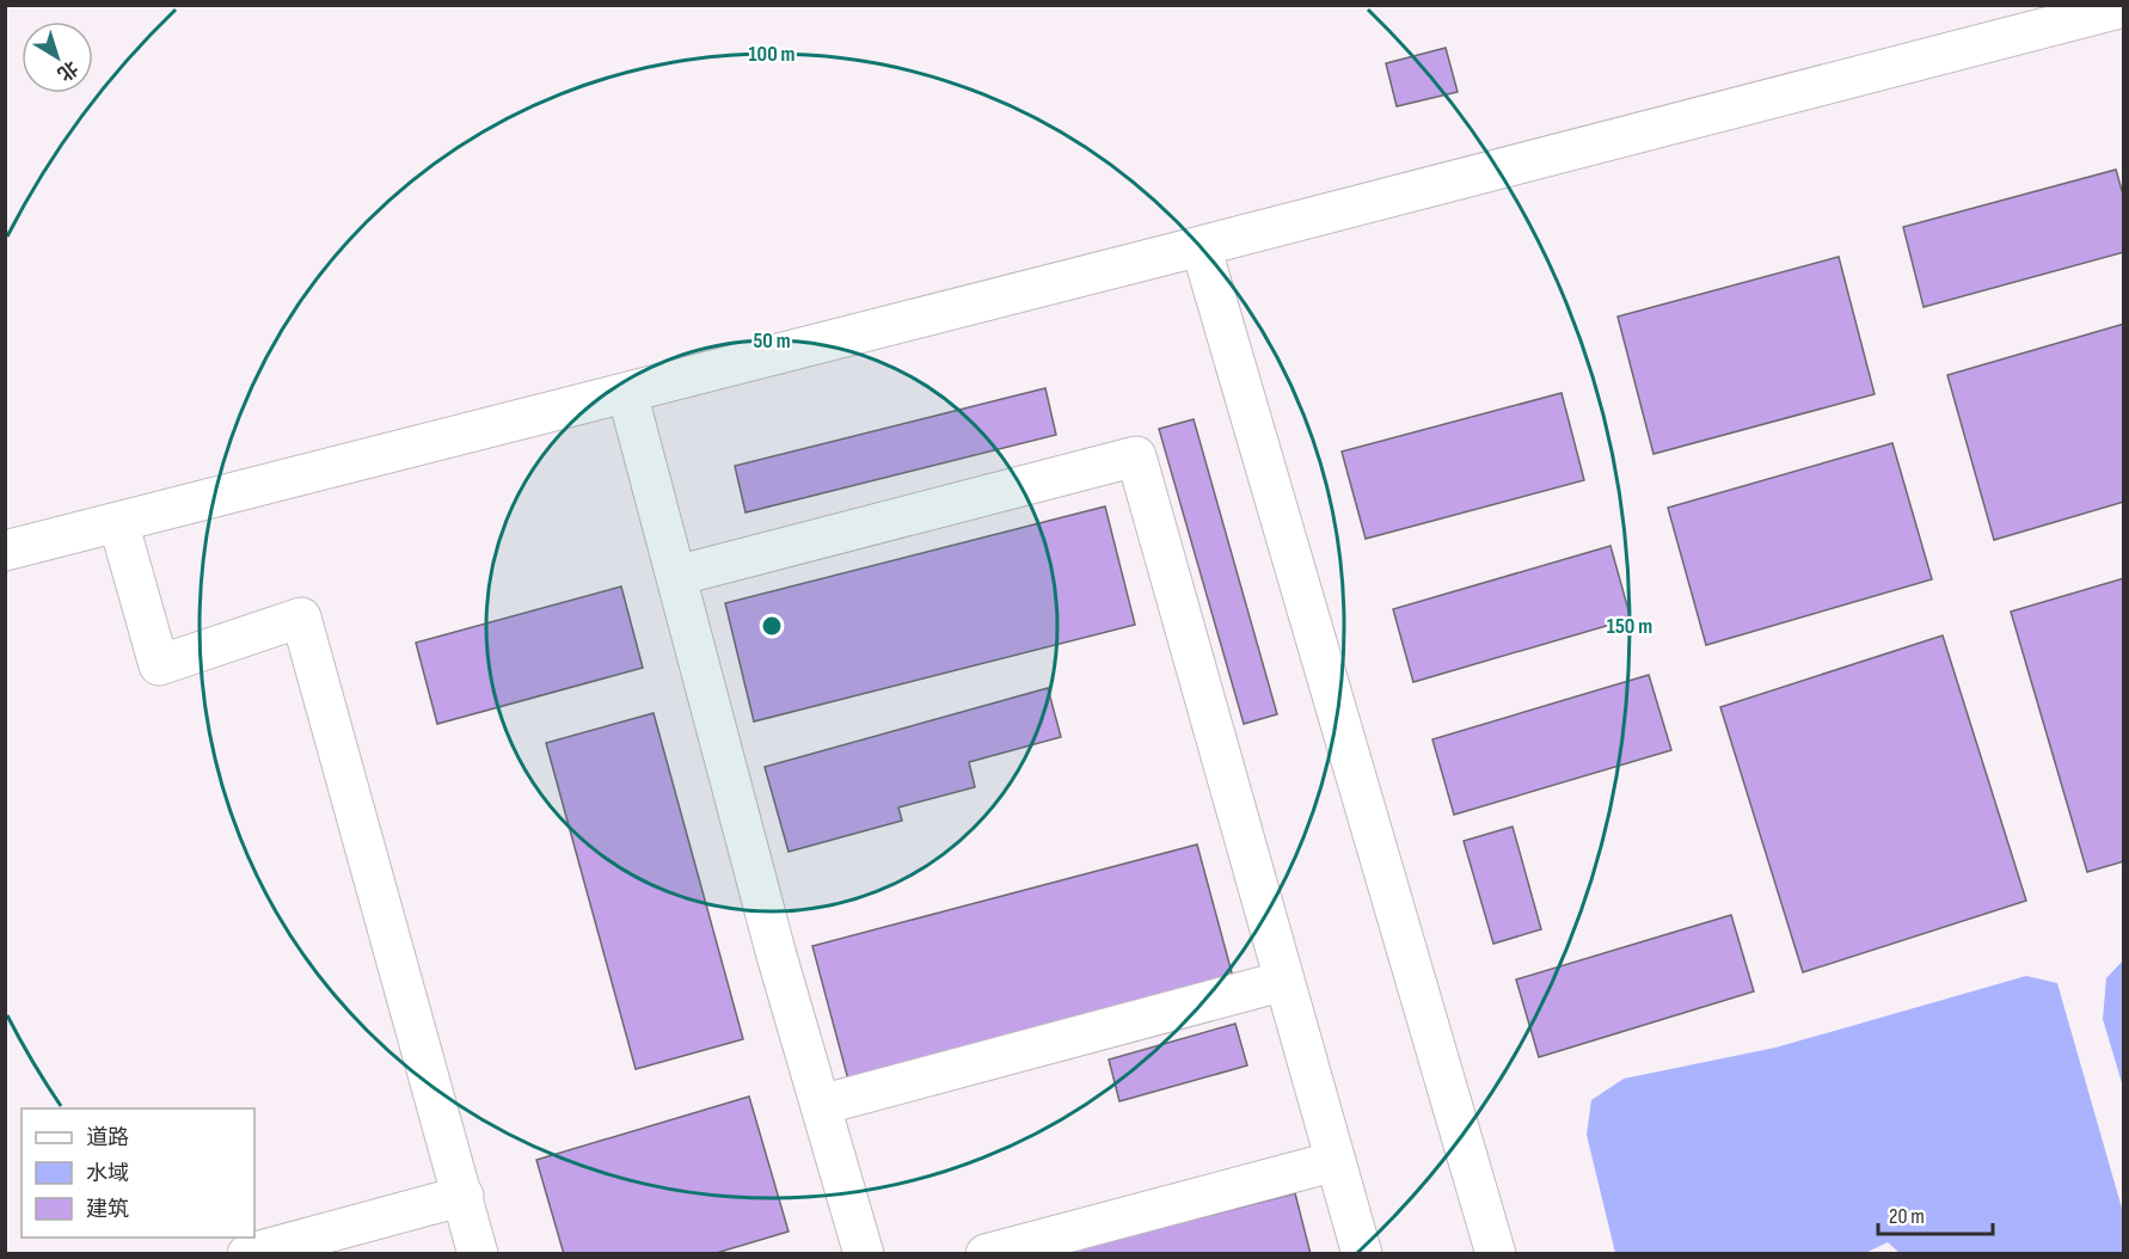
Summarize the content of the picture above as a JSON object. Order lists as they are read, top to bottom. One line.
{"legend":["道路","水域","建筑"],"scale_bar":"20 m","north":"bottom right","rings":["100 m","50 m","150 m"]}
